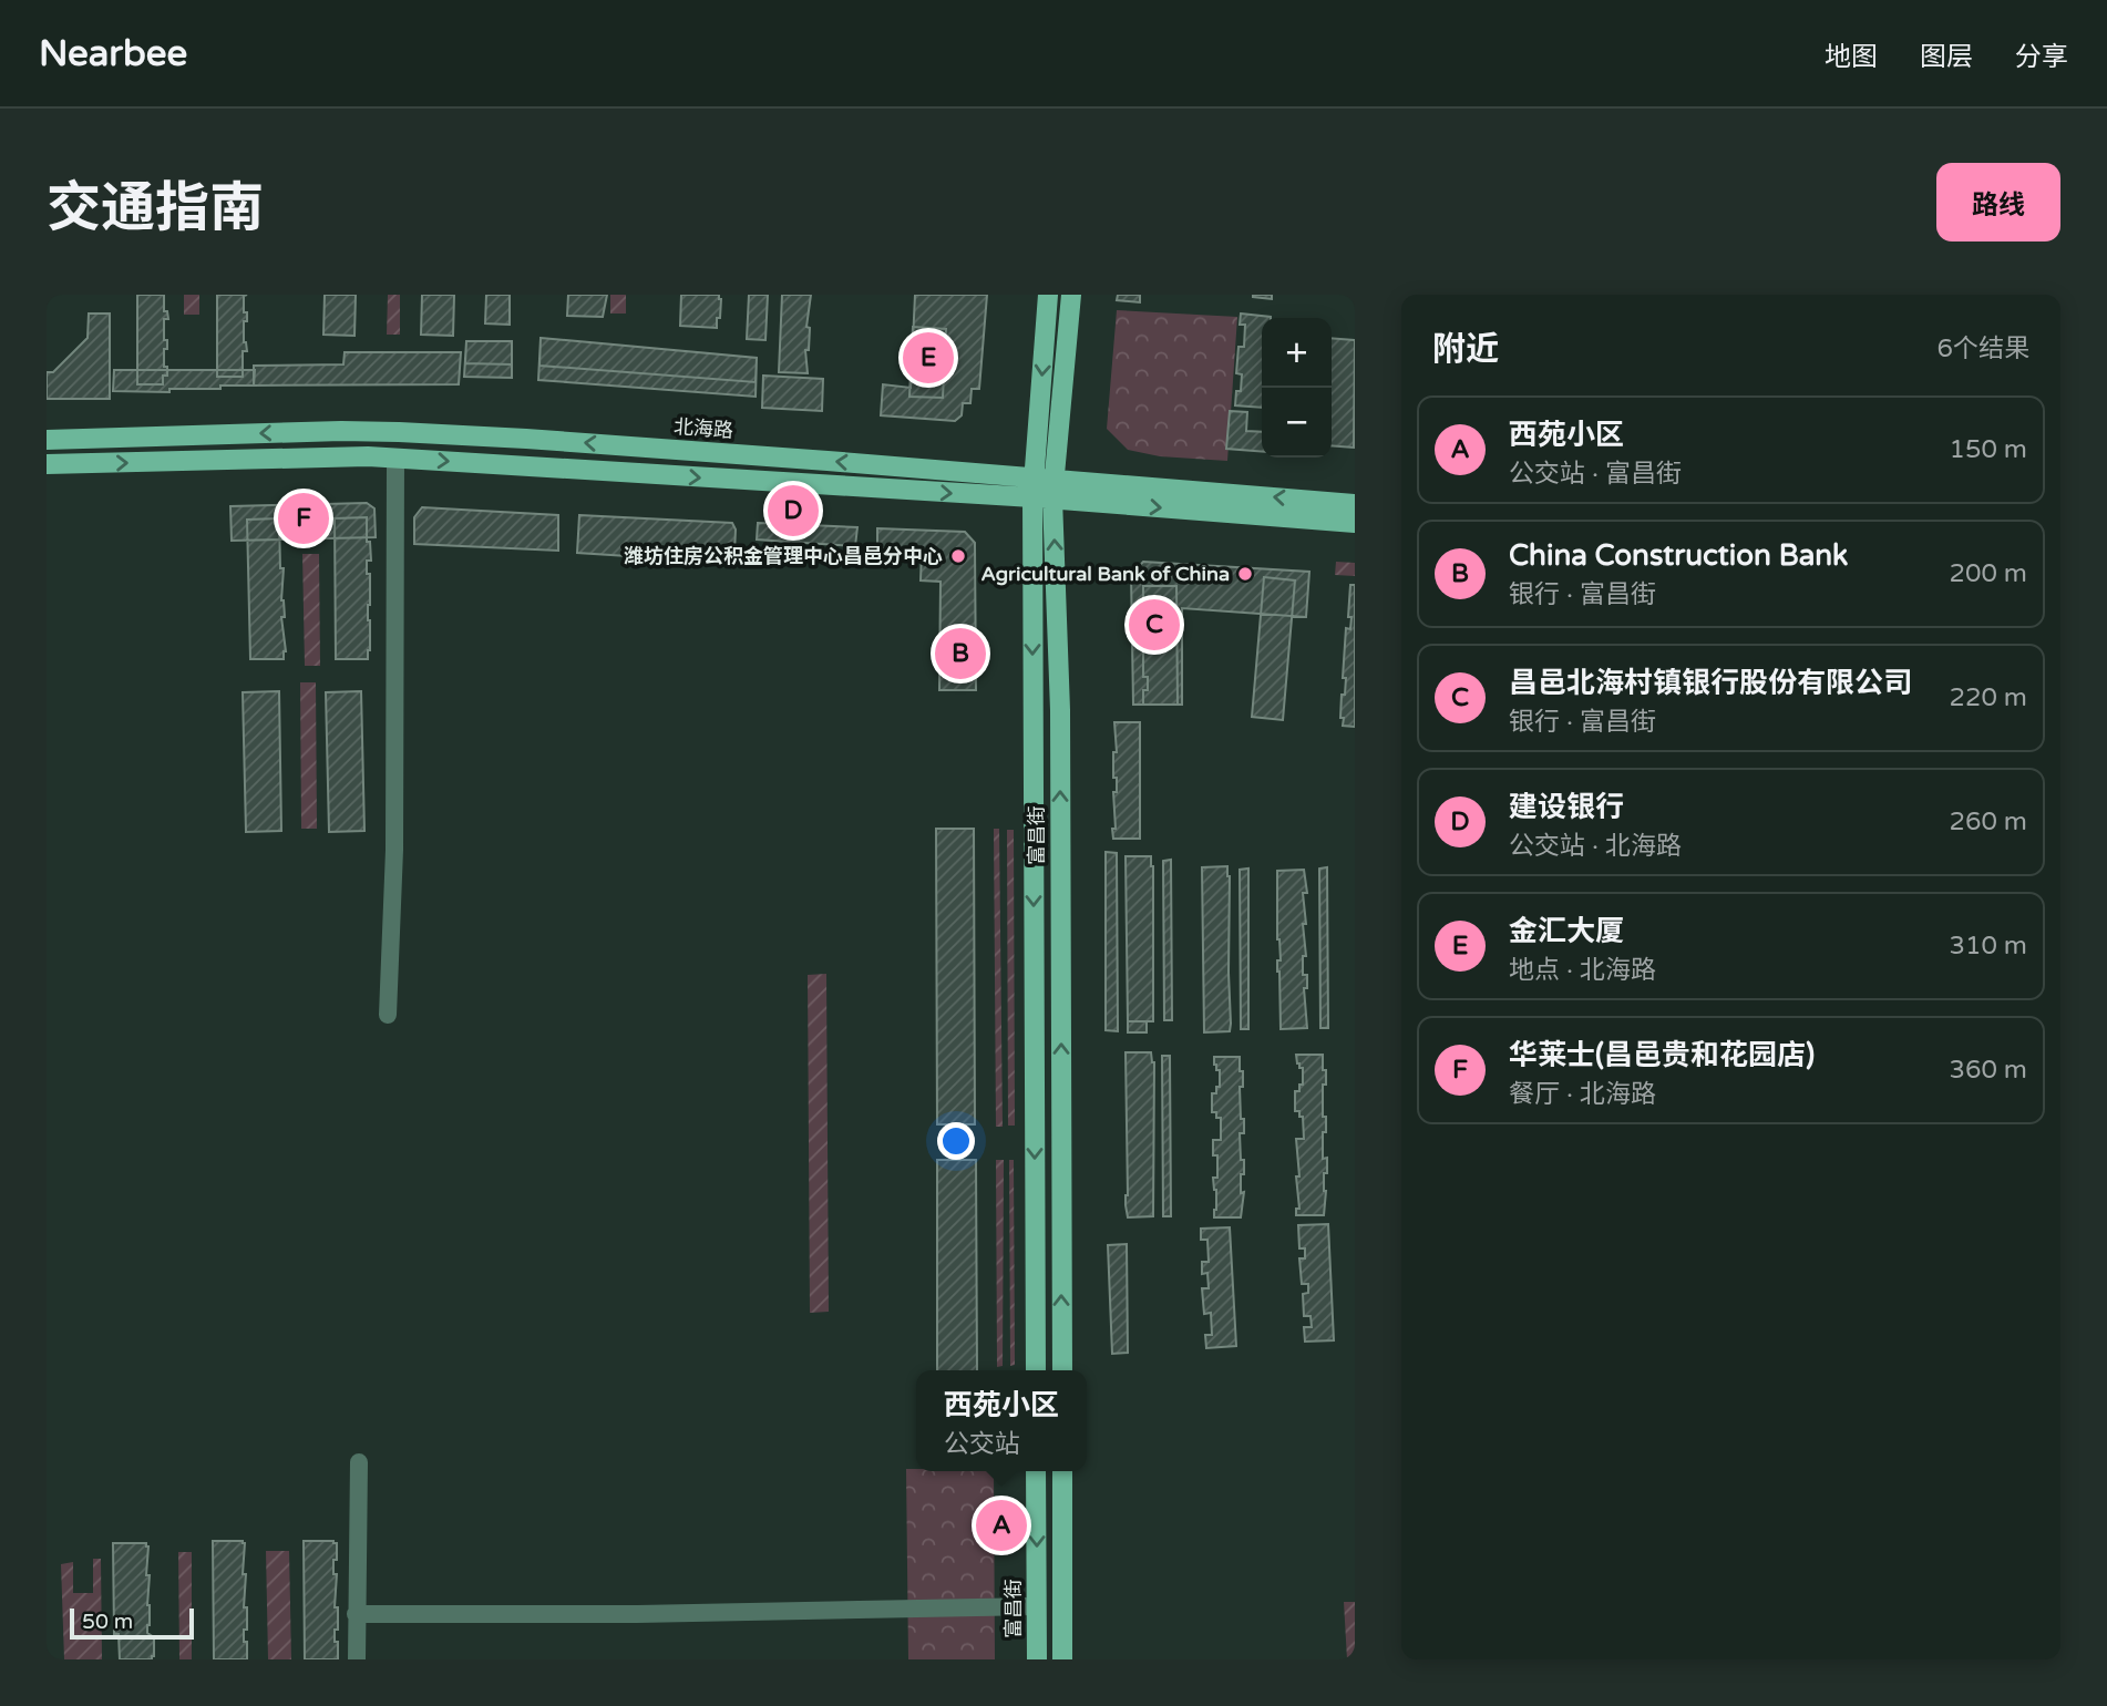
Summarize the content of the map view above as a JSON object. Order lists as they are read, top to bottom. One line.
{"streets":{"main road":["北海路","富昌街"]},"crossings":[["北海路","富昌街"]],"places":["潍坊住房公积金管理中心昌邑分中心","Agricultural Bank of China"],"scale_bar":"50 m","page":{"header":"Nearbee","nav":["地图","图层","分享"],"title":"交通指南","buttons":"路线","heading":["附近","6个结果"],"map_buttons":["+","−"],"pins":["E","D","F","C","B","A"],"list":[{"mark":"A","name":"西苑小区","note":"公交站 · 富昌街","value":"150 m"},{"mark":"B","name":"China Construction Bank","note":"银行 · 富昌街","value":"200 m"},{"mark":"C","name":"昌邑北海村镇银行股份有限公司","note":"银行 · 富昌街","value":"220 m"},{"mark":"D","name":"建设银行","note":"公交站 · 北海路","value":"260 m"},{"mark":"E","name":"金汇大厦","note":"地点 · 北海路","value":"310 m"},{"mark":"F","name":"华莱士(昌邑贵和花园店)","note":"餐厅 · 北海路","value":"360 m"}],"popup":["西苑小区","公交站"],"scale":"50 m"}}
